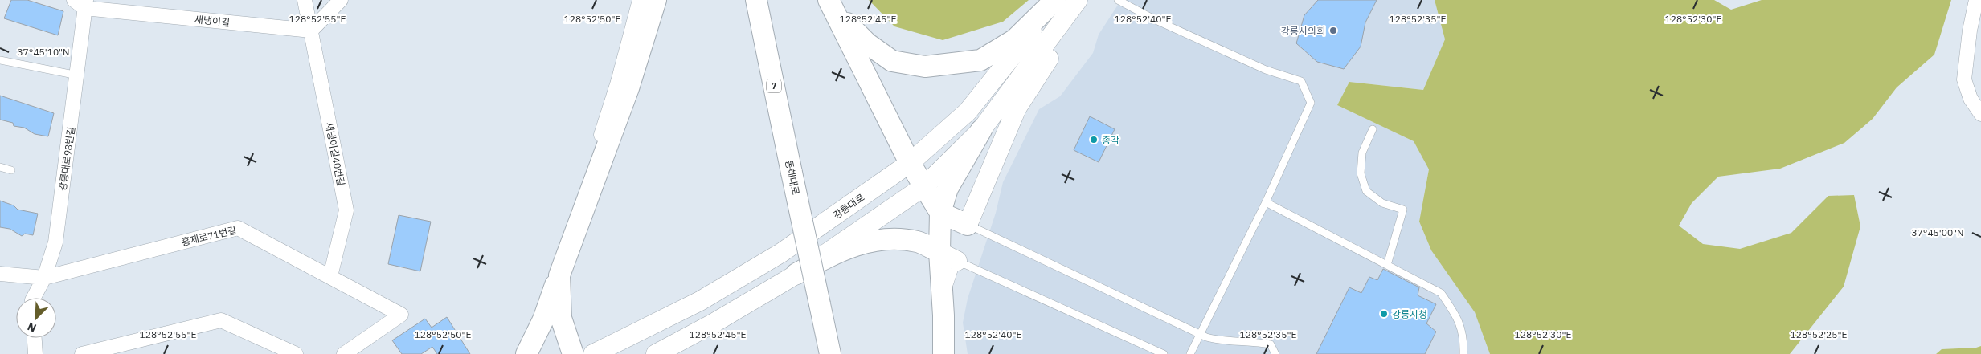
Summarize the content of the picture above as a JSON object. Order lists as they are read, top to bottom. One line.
{"streets":{"main road":["7","동해대로"],"street":["새냉이길","새냉이길40번길","강릉대로98번길","강릉대로","홍제로71번길"]},"crossings":[["새냉이길","새냉이길40번길"],["새냉이길","강릉대로98번길"],["새냉이길40번길","홍제로71번길"],["강릉대로98번길","홍제로71번길"]],"places":["강릉시의회","종각","강릉시청"],"north":"bottom left","coordinates":["128°52'55\"E","128°52'50\"E","128°52'45\"E","128°52'40\"E","128°52'35\"E","128°52'30\"E","37°45'10\"N","37°45'00\"N","128°52'25\"E"]}
